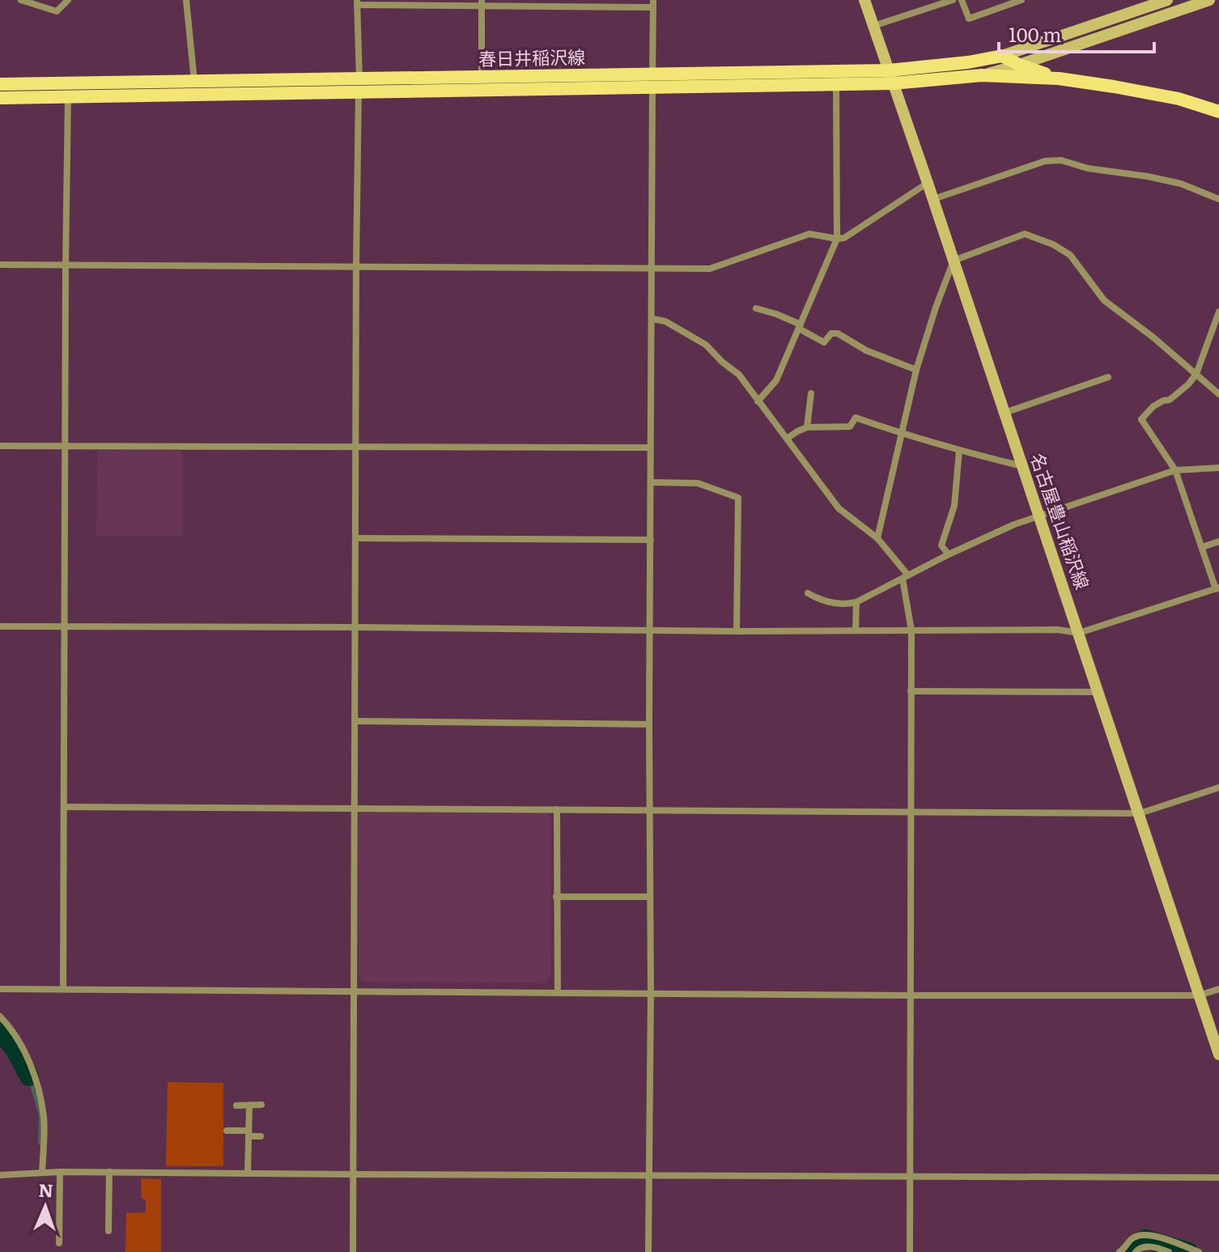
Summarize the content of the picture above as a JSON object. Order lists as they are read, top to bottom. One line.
{"streets":{"main road":["春日井稲沢線","名古屋豊山稲沢線"]},"crossings":[["春日井稲沢線","名古屋豊山稲沢線"]],"scale_bar":"100 m","north":"top"}
